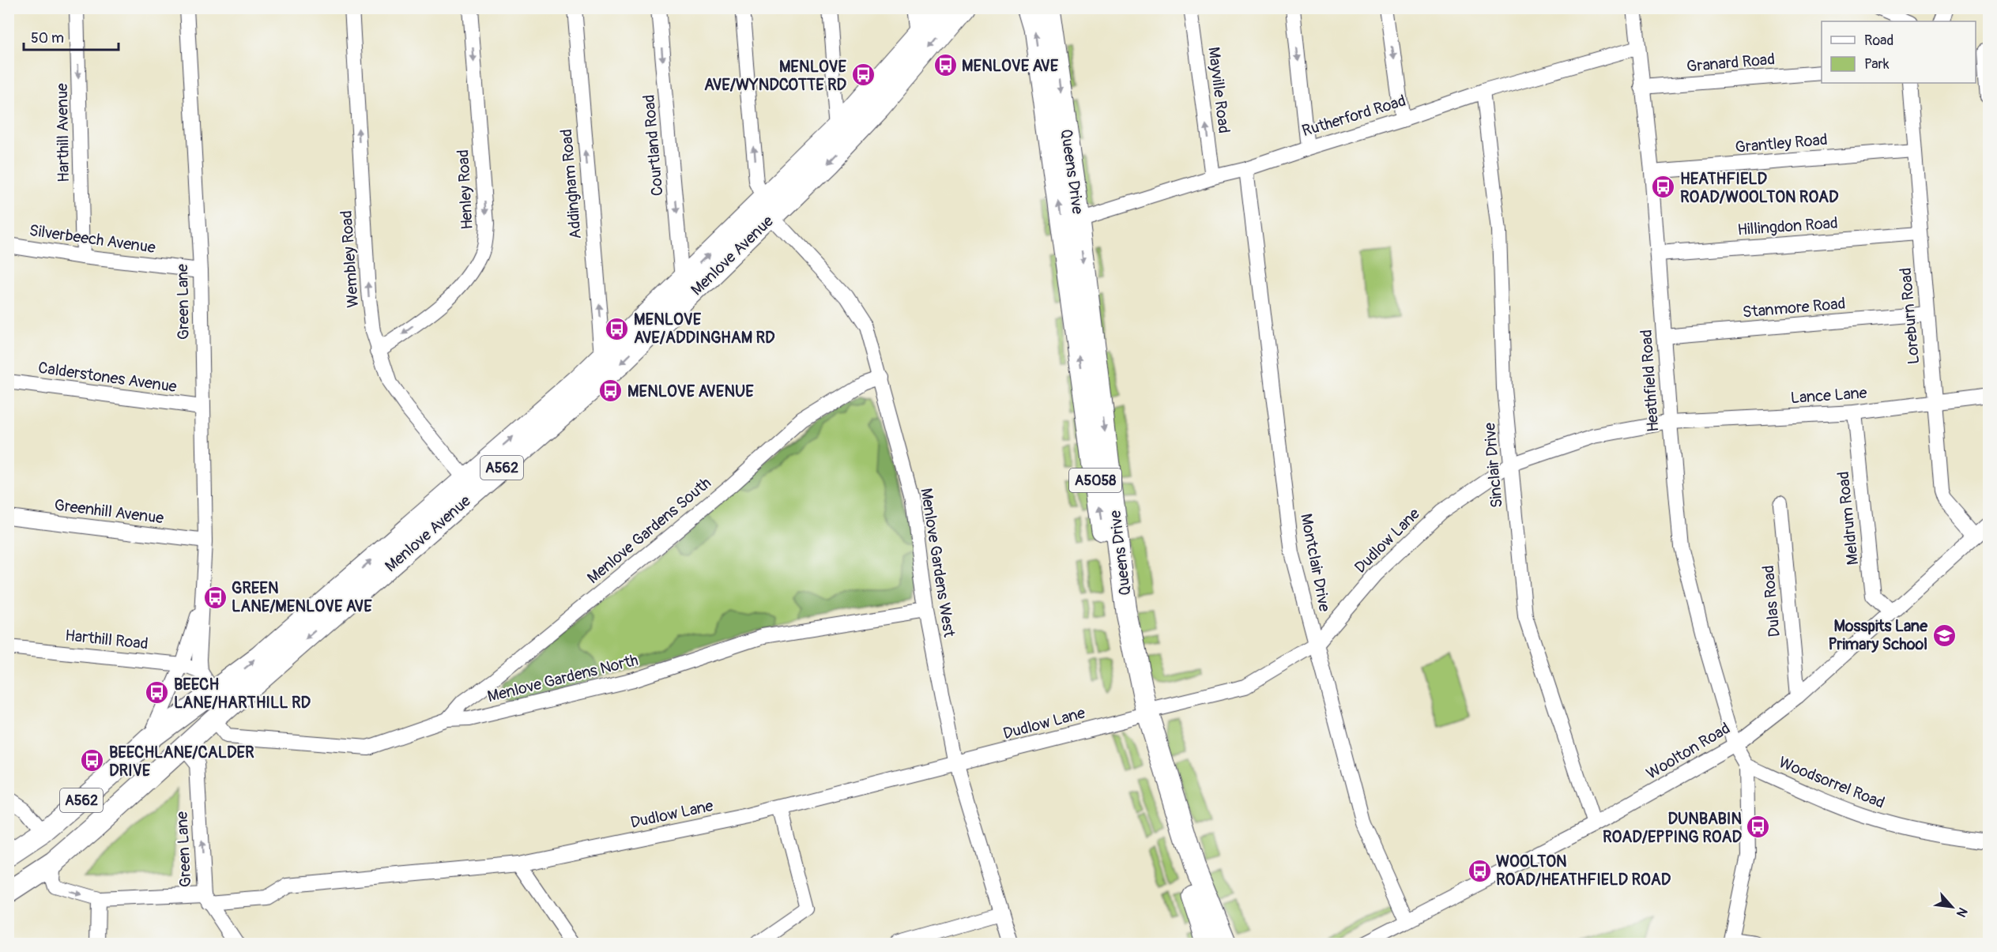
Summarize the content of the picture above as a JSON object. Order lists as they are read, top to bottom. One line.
{"streets":{"highway":["Queens Drive","Menlove Avenue","A562","A5058"],"street":["Granard Road","Mayville Road","Rutherford Road","Harthill Avenue","Grantley Road","Courtland Road","Addingham Road","Henley Road","Hillingdon Road","Silverbeech Avenue","Wembley Road","Green Lane","Stanmore Road","Loreburn Road","Calderstones Avenue","Heathfield Road","Lance Lane","Sinclair Drive","Greenhill Avenue","Meldrum Road","Menlove Gardens South","Dudlow Lane","Menlove Gardens West","Montclair Drive","Dulas Road","Harthill Road","Menlove Gardens North","Woolton Road","Woodsorrel Road"]},"crossings":[["Granard Road","Heathfield Road"],["Mayville Road","Rutherford Road"],["Rutherford Road","Queens Drive"],["Rutherford Road","Heathfield Road"],["Rutherford Road","Sinclair Drive"],["Rutherford Road","Montclair Drive"],["Harthill Avenue","Silverbeech Avenue"],["Grantley Road","Loreburn Road"],["Grantley Road","Heathfield Road"],["Courtland Road","Menlove Avenue"],["Queens Drive","Dudlow Lane"],["Addingham Road","Menlove Avenue"],["Henley Road","Wembley Road"],["Hillingdon Road","Loreburn Road"],["Hillingdon Road","Heathfield Road"],["Silverbeech Avenue","Green Lane"],["Menlove Avenue","Wembley Road"],["Menlove Avenue","Green Lane"],["Menlove Avenue","Dudlow Lane"],["Menlove Avenue","Menlove Gardens West"],["Menlove Avenue","Menlove Gardens North"],["Green Lane","Calderstones Avenue"],["Green Lane","Greenhill Avenue"],["Green Lane","Dudlow Lane"],["Green Lane","Harthill Road"],["Stanmore Road","Loreburn Road"],["Stanmore Road","Heathfield Road"],["Loreburn Road","Lance Lane"],["Loreburn Road","Woolton Road"],["Heathfield Road","Lance Lane"],["Heathfield Road","Dudlow Lane"],["Heathfield Road","Woolton Road"],["Heathfield Road","Woodsorrel Road"],["Lance Lane","Meldrum Road"],["Lance Lane","Dudlow Lane"],["Sinclair Drive","Dudlow Lane"],["Sinclair Drive","Woolton Road"],["Meldrum Road","Woolton Road"],["Menlove Gardens South","Menlove Gardens West"],["Menlove Gardens South","Menlove Gardens North"],["Dudlow Lane","Menlove Gardens West"],["Dudlow Lane","Montclair Drive"],["Menlove Gardens West","Menlove Gardens North"],["Montclair Drive","Woolton Road"],["Dulas Road","Woolton Road"]],"one_way":["Harthill Avenue","Addingham Road","Henley Road","Wembley Road"],"places":{"bus stop":["MENLOVE AVE","MENLOVE AVE/WYNDCOTTE RD","HEATHFIELD ROAD/WOOLTON ROAD","MENLOVE AVE/ADDINGHAM RD","MENLOVE AVENUE","GREEN LANE/MENLOVE AVE","BEECH LANE/HARTHILL RD","BEECHLANE/CALDER DRIVE","DUNBABIN ROAD/EPPING ROAD","WOOLTON ROAD/HEATHFIELD ROAD"],"school or university":["Mosspits Lane Primary School"]},"legend":["Road","Park"],"scale_bar":"50 m","north":"bottom right"}
